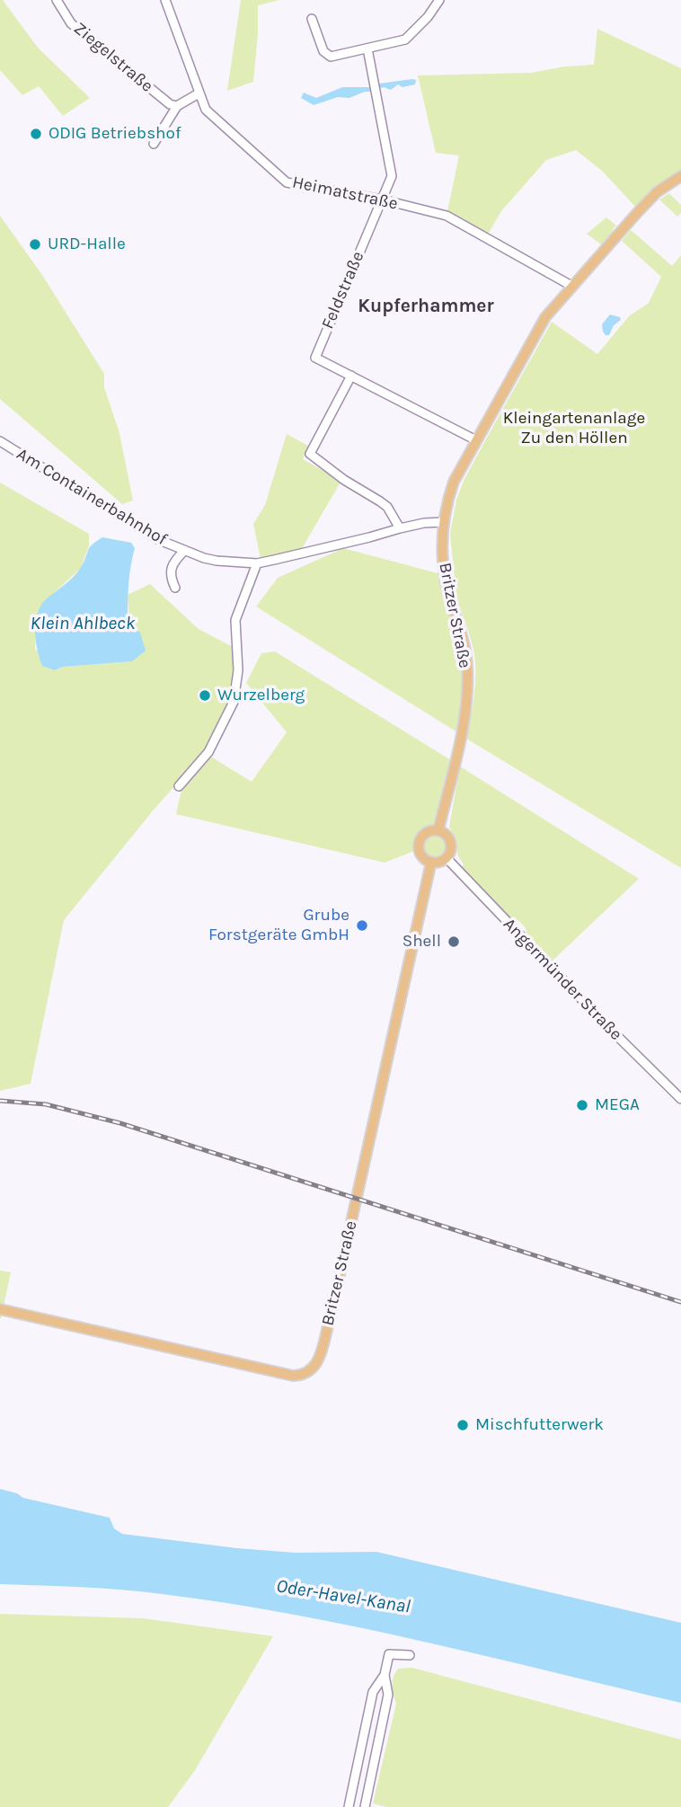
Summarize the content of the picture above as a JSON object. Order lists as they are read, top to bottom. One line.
{"streets":{"main road":["Britzer Straße"],"street":["Ziegelstraße","Heimatstraße","Feldstraße","Am Containerbahnhof","Angermünder Straße"]},"crossings":[["Heimatstraße","Feldstraße"],["Heimatstraße","Britzer Straße"],["Feldstraße","Britzer Straße"],["Am Containerbahnhof","Britzer Straße"],["Britzer Straße","Angermünder Straße"]],"districts":["Kupferhammer"],"water":["Klein Ahlbeck","Oder-Havel-Kanal"],"parks":["Kleingartenanlage Zu den Höllen"],"places":["ODIG Betriebshof","URD-Halle","Wurzelberg","Grube Forstgeräte GmbH","Shell","MEGA","Mischfutterwerk"]}
